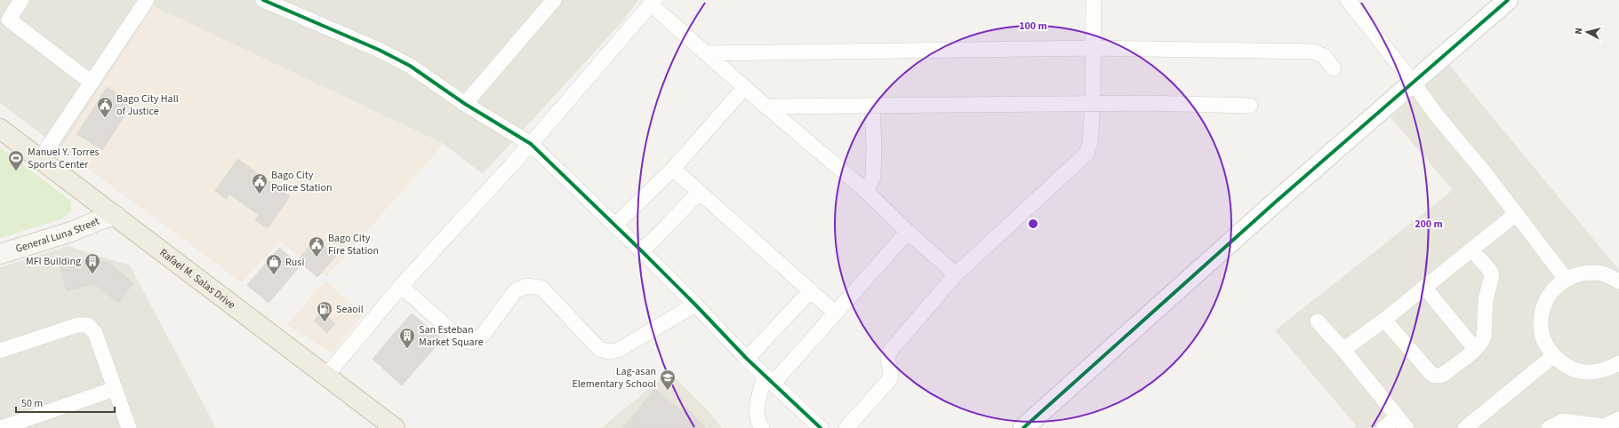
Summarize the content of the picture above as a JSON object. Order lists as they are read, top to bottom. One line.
{"streets":{"highway":["Rafael M. Salas Drive"],"main road":["General Luna Street"]},"crossings":[["General Luna Street","Rafael M. Salas Drive"]],"places":{"public building":["Bago City Hall of Justice","Bago City Police Station","Bago City Fire Station"],"sports":["Manuel Y. Torres Sports Center"],"building":["MFI Building","San Esteban Market Square"],"shop":["Rusi"],"fuel station":["Seaoil"],"school or university":["Lag-asan Elementary School"]},"scale_bar":"50 m","north":"left","rings":["100 m","200 m"]}
